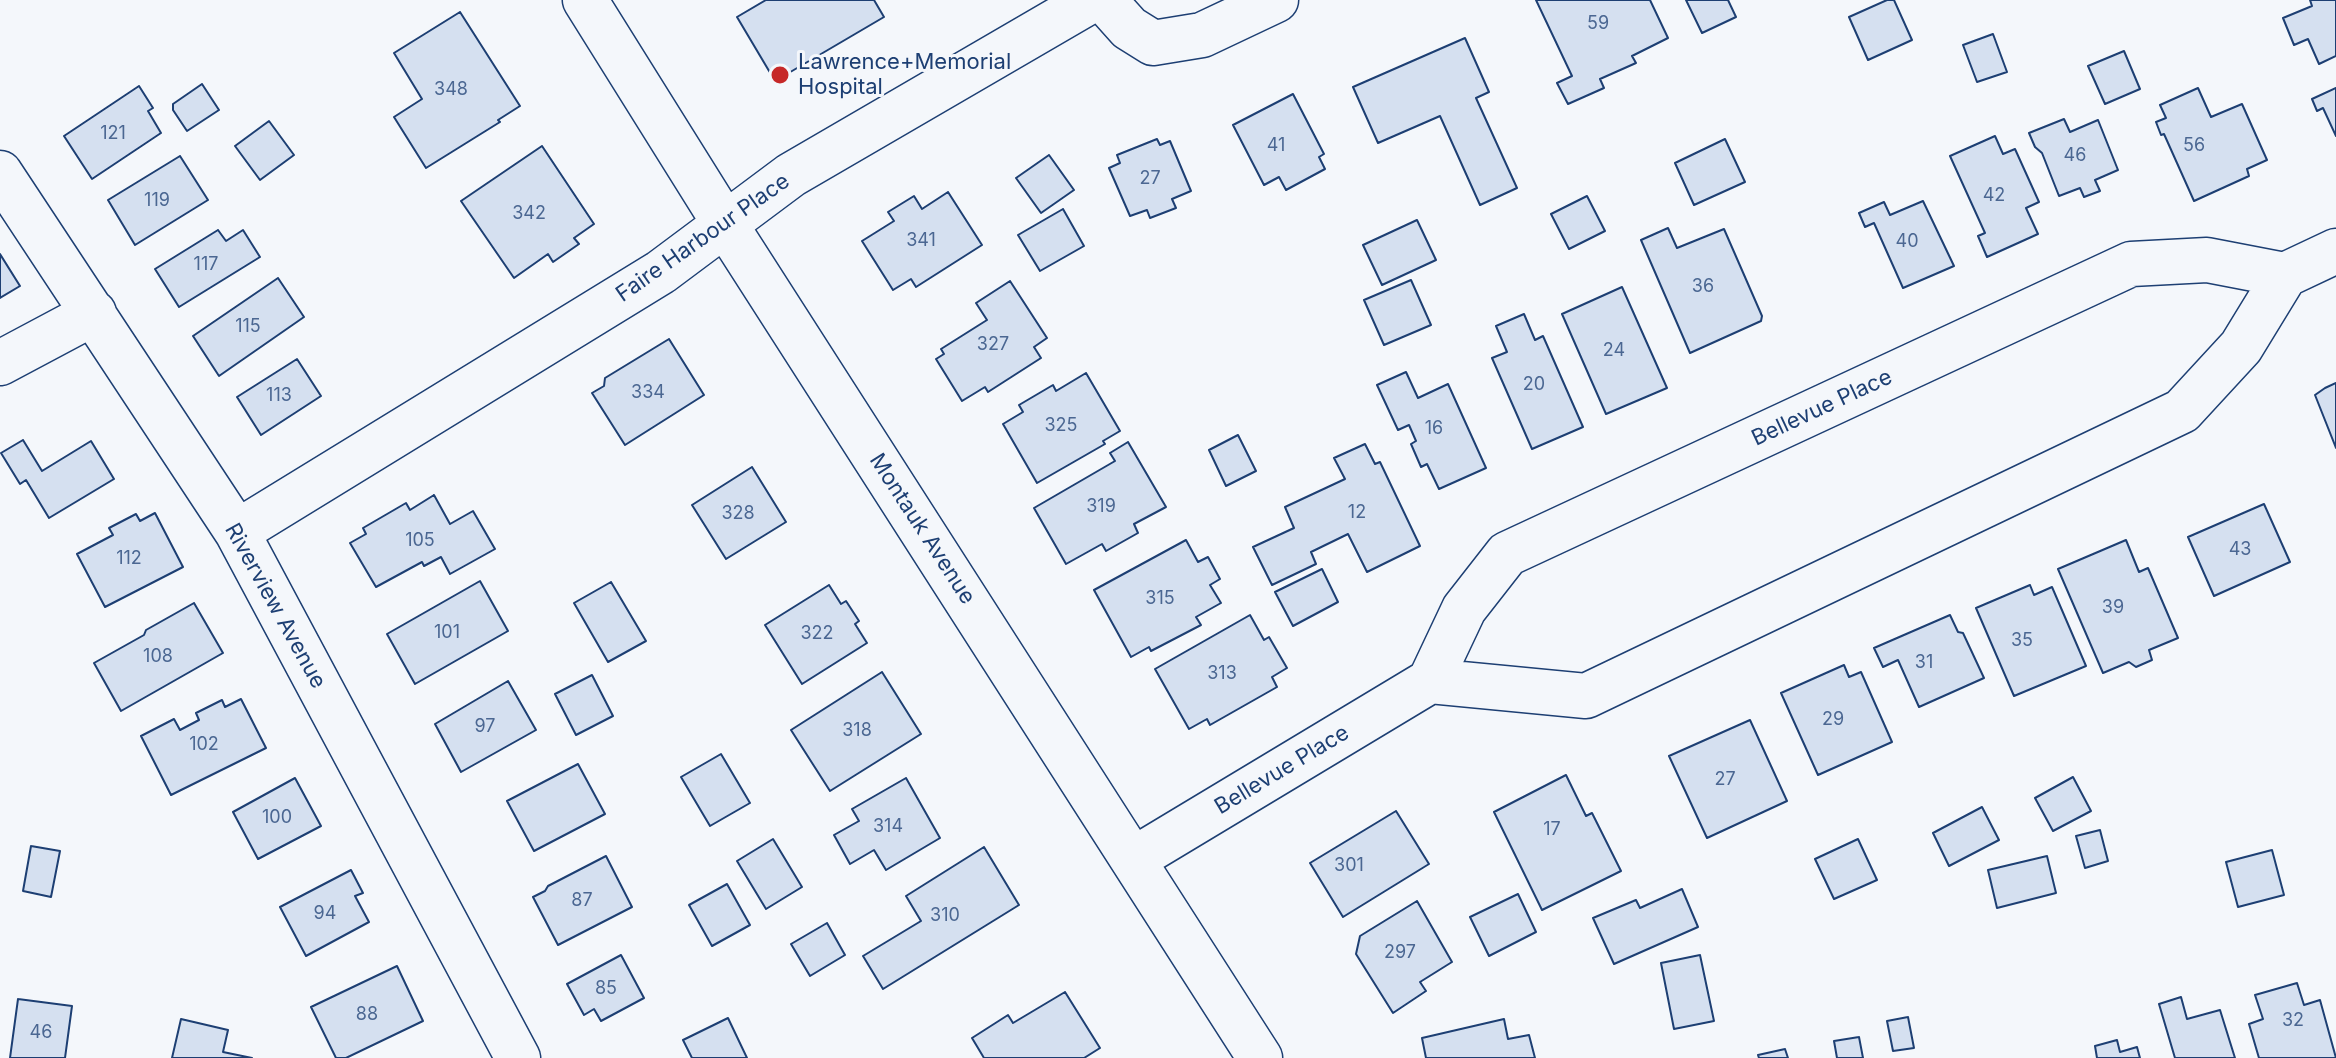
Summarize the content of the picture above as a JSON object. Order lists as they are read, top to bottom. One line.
{"streets":{"street":["Faire Harbour Place","Bellevue Place","Montauk Avenue","Riverview Avenue"]},"crossings":[["Faire Harbour Place","Montauk Avenue"],["Faire Harbour Place","Riverview Avenue"],["Bellevue Place","Montauk Avenue"]],"places":["Lawrence+Memorial Hospital"],"house_numbers":["59","348","121","41","56","46","27","42","119","342","341","40","117","36","115","327","24","20","334","113","325","16","319","12","328","105","43","112","315","39","101","322","35","108","31","313","29","97","318","102","27","100","314","17","301","87","94","310","297","85","88","32","46"]}
